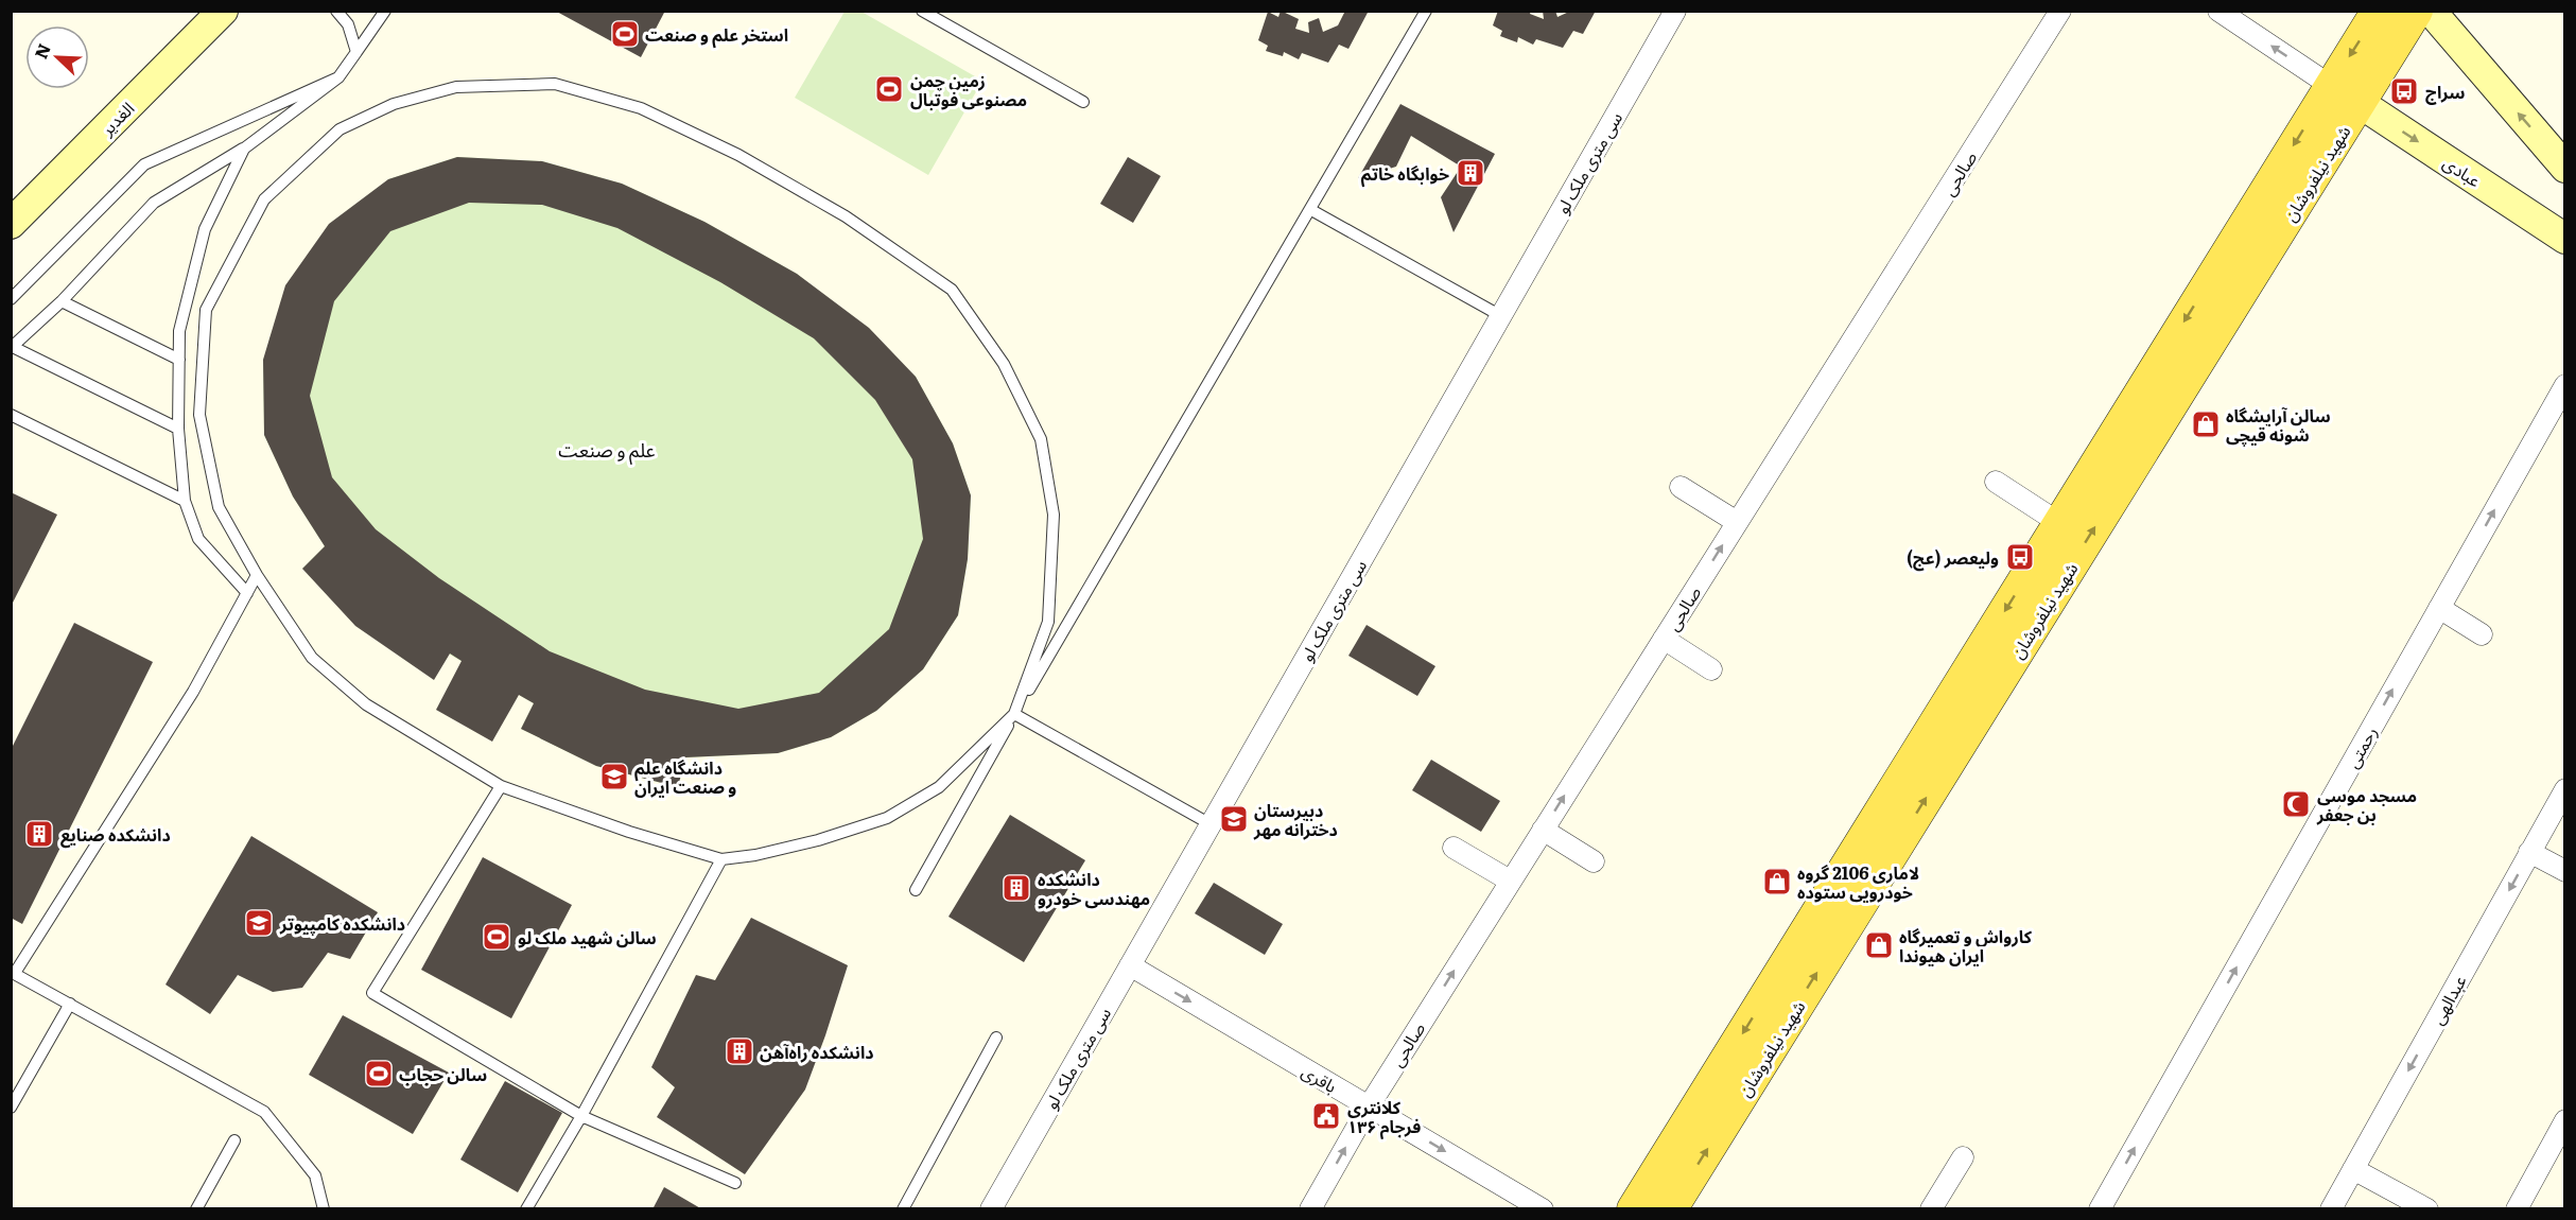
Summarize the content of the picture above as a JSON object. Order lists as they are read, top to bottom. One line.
{"streets":{"main road":["الغدیر","عبادی","شهید نیلفروشان"],"street":["سی متری ملک لو","صالحی","رحمتی","عبدالهی","باقری"]},"crossings":[["سی متری ملک لو","باقری"],["عبادی","شهید نیلفروشان"],["صالحی","باقری"]],"one_way":["صالحی","رحمتی","عبدالهی","باقری"],"districts":["علم و صنعت"],"places":{"sports":["استخر علم و صنعت","زمین چمن مصنوعی فوتبال","سالن شهید ملک لو","سالن حجاب"],"bus stop":["سراج","ولیعصر (عج)"],"building":["خوابگاه خاتم","دانشکده صنایع","دانشکده مهندسی خودرو","دانشکده راه‌آهن"],"shop":["سالن آرایشگاه شونه قیچی","لاماری 2106 گروه خودرویی ستوده","کارواش و تعمیرگاه ایران هیوندا"],"school or university":["دانشگاه علم و صنعت ایران","دبیرستان دخترانه مهر","دانشکده کامپیوتر"],"mosque":["مسجد موسی بن جعفر"],"public building":["کلانتری ۱۳۶ فرجام"]},"north":"top left"}
